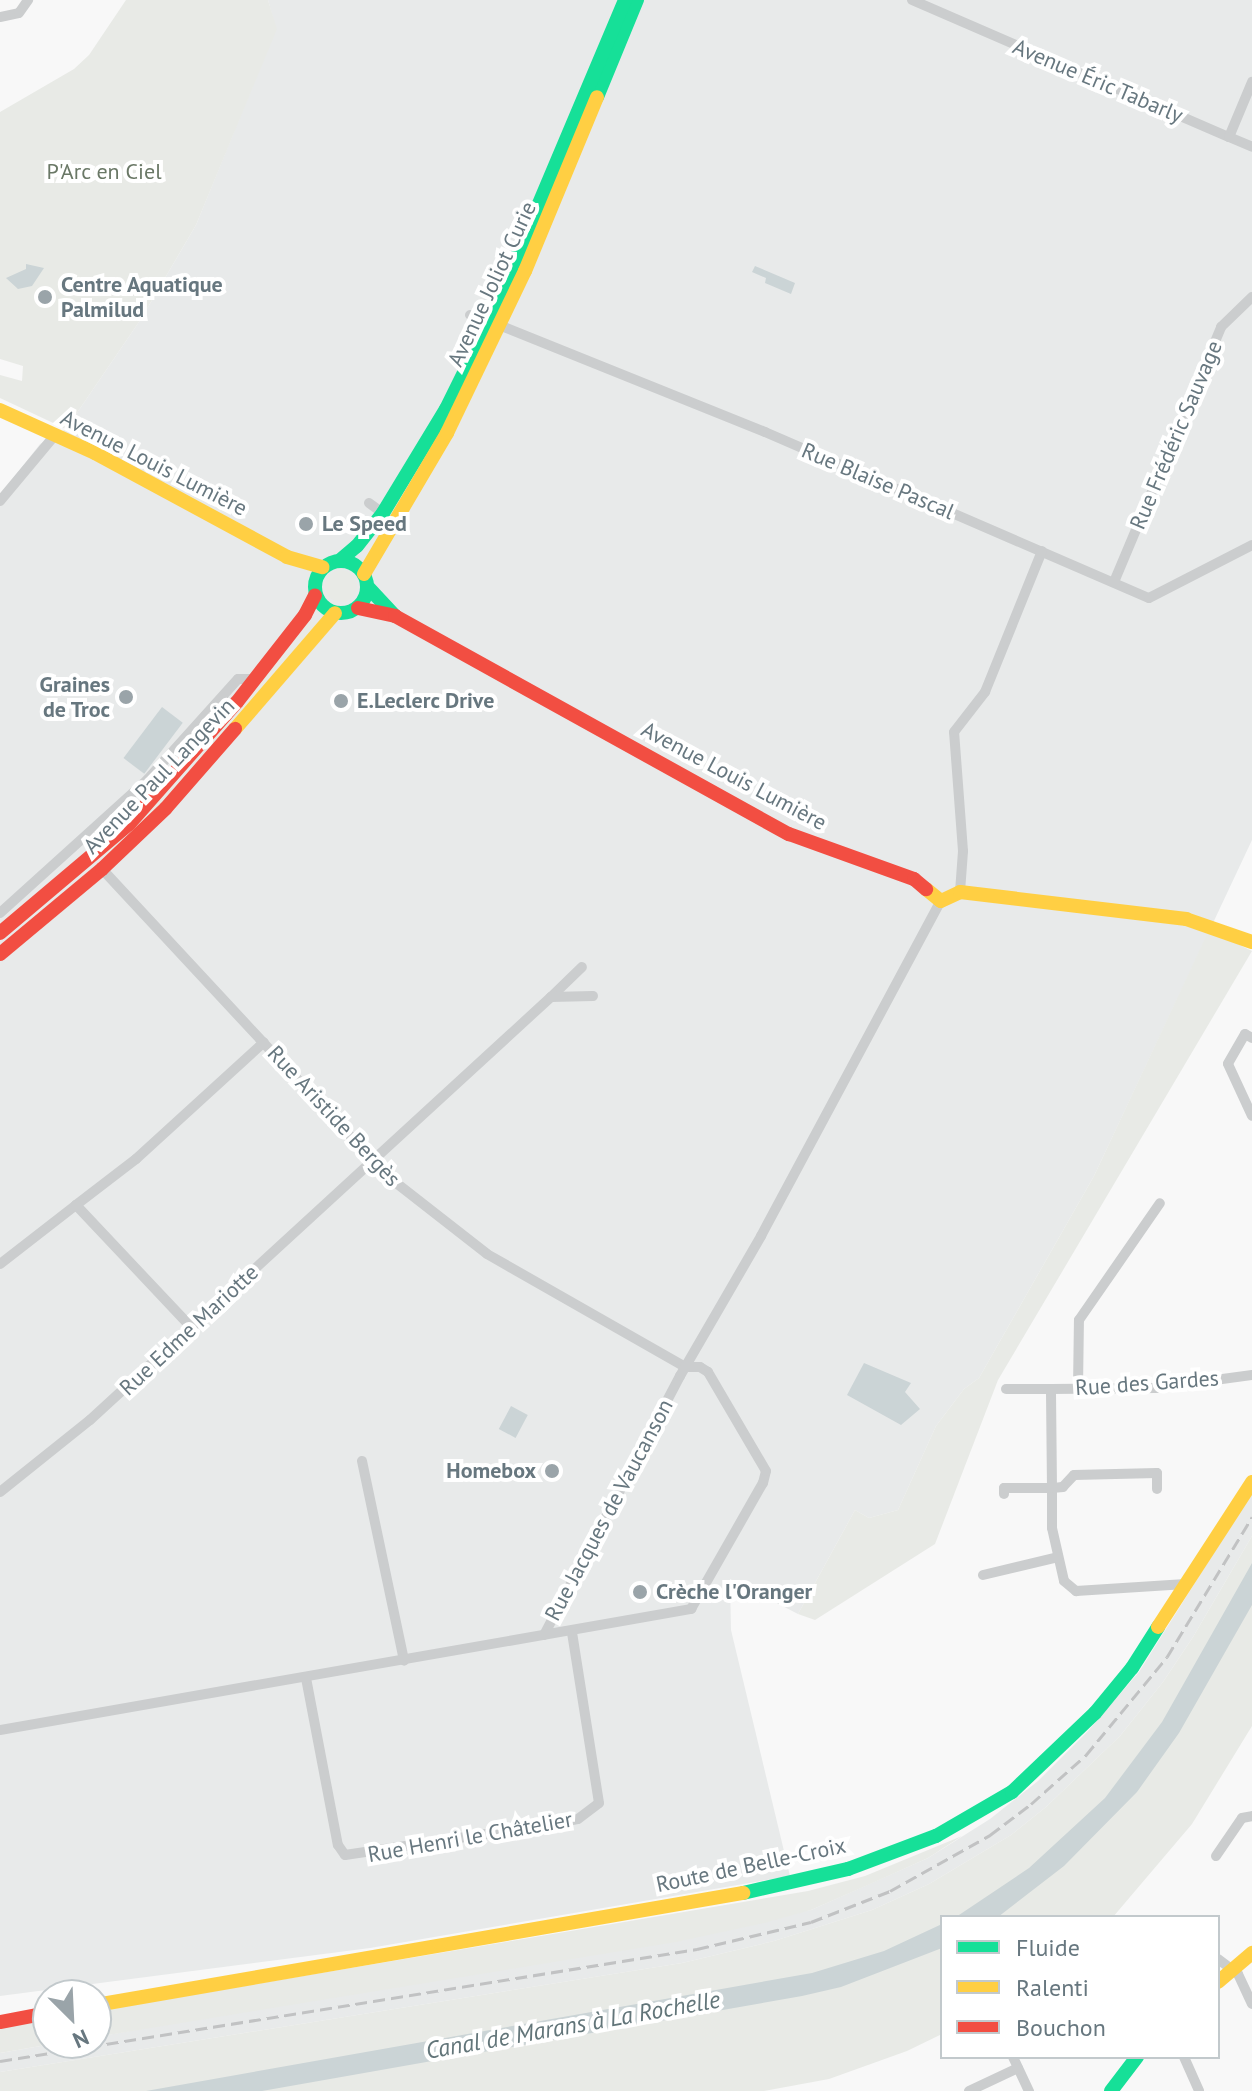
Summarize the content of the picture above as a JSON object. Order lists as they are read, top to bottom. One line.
{"streets":{"street":["Avenue Éric Tabarly","Avenue Joliot Curie","Rue Frédéric Sauvage","Avenue Louis Lumière","Rue Blaise Pascal","Avenue Paul Langevin","Rue Aristide Bergès","Rue Edme Mariotte","Rue des Gardes","Rue Jacques de Vaucanson","Rue Henri le Châtelier","Route de Belle-Croix"]},"crossings":[["Avenue Joliot Curie","Avenue Louis Lumière"],["Avenue Joliot Curie","Rue Blaise Pascal"],["Avenue Joliot Curie","Avenue Paul Langevin"],["Rue Frédéric Sauvage","Rue Blaise Pascal"],["Avenue Louis Lumière","Avenue Paul Langevin"],["Avenue Louis Lumière","Rue Jacques de Vaucanson"],["Avenue Paul Langevin","Rue Aristide Bergès"],["Rue Aristide Bergès","Rue Edme Mariotte"],["Rue Aristide Bergès","Rue Jacques de Vaucanson"],["Rue Aristide Bergès","Rue Henri le Châtelier"],["Rue des Gardes","Route de Belle-Croix"],["Rue Jacques de Vaucanson","Rue Henri le Châtelier"]],"water":["Canal de Marans à La Rochelle"],"parks":["P'Arc en Ciel"],"places":["Centre Aquatique Palmilud","Le Speed","Graines de Troc","E.Leclerc Drive","Homebox","Crèche l'Oranger"],"legend":["Fluide","Ralenti","Bouchon"],"north":"bottom right"}
